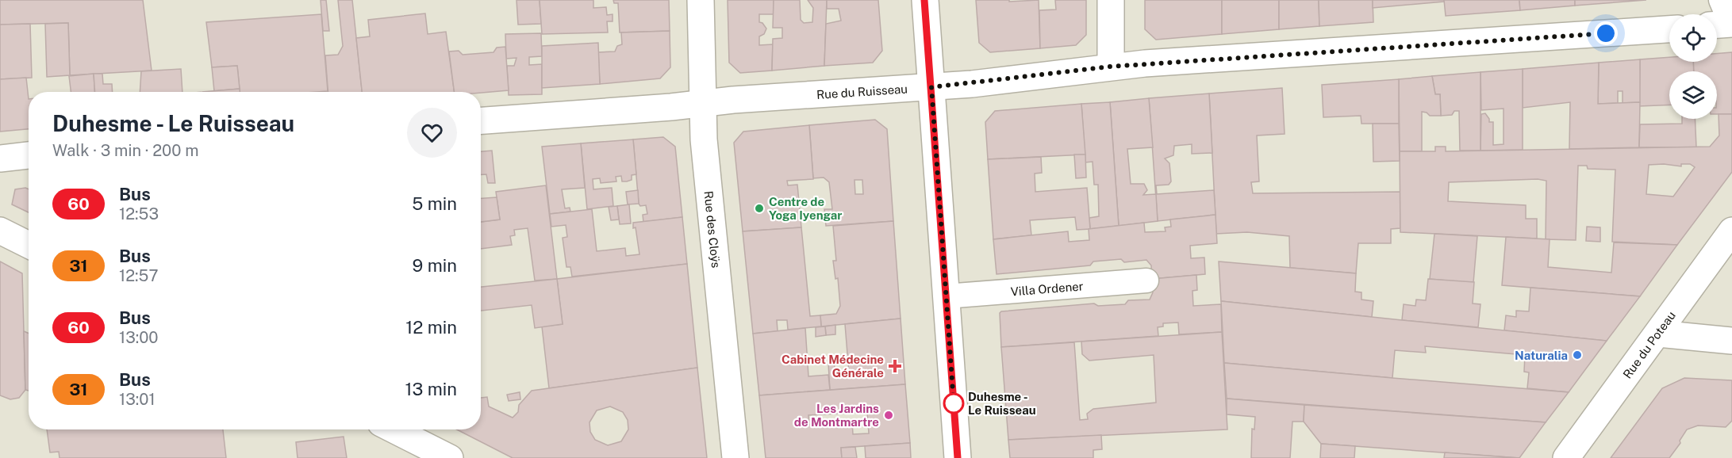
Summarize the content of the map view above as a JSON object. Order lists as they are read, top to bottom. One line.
{"streets":{"street":["Rue du Ruisseau","Rue des Cloÿs","Villa Ordener","Rue du Poteau"]},"crossings":[["Rue du Ruisseau","Rue des Cloÿs"]],"places":{"other":["Centre de Yoga Iyengar","Naturalia","Duhesme - Le Ruisseau","Les Jardins de Montmartre"],"health":["Cabinet Médecine Générale"]},"lines":["bus line 60"],"page":{"heading":["Duhesme - Le Ruisseau","Walk · 3 min · 200 m"],"list":[{"mark":"60","name":"Bus","note":"12:53","value":"5 min"},{"mark":"31","name":"Bus","note":"12:57","value":"9 min"},{"mark":"60","name":"Bus","note":"13:00","value":"12 min"},{"mark":"31","name":"Bus","note":"13:01","value":"13 min"}]}}
